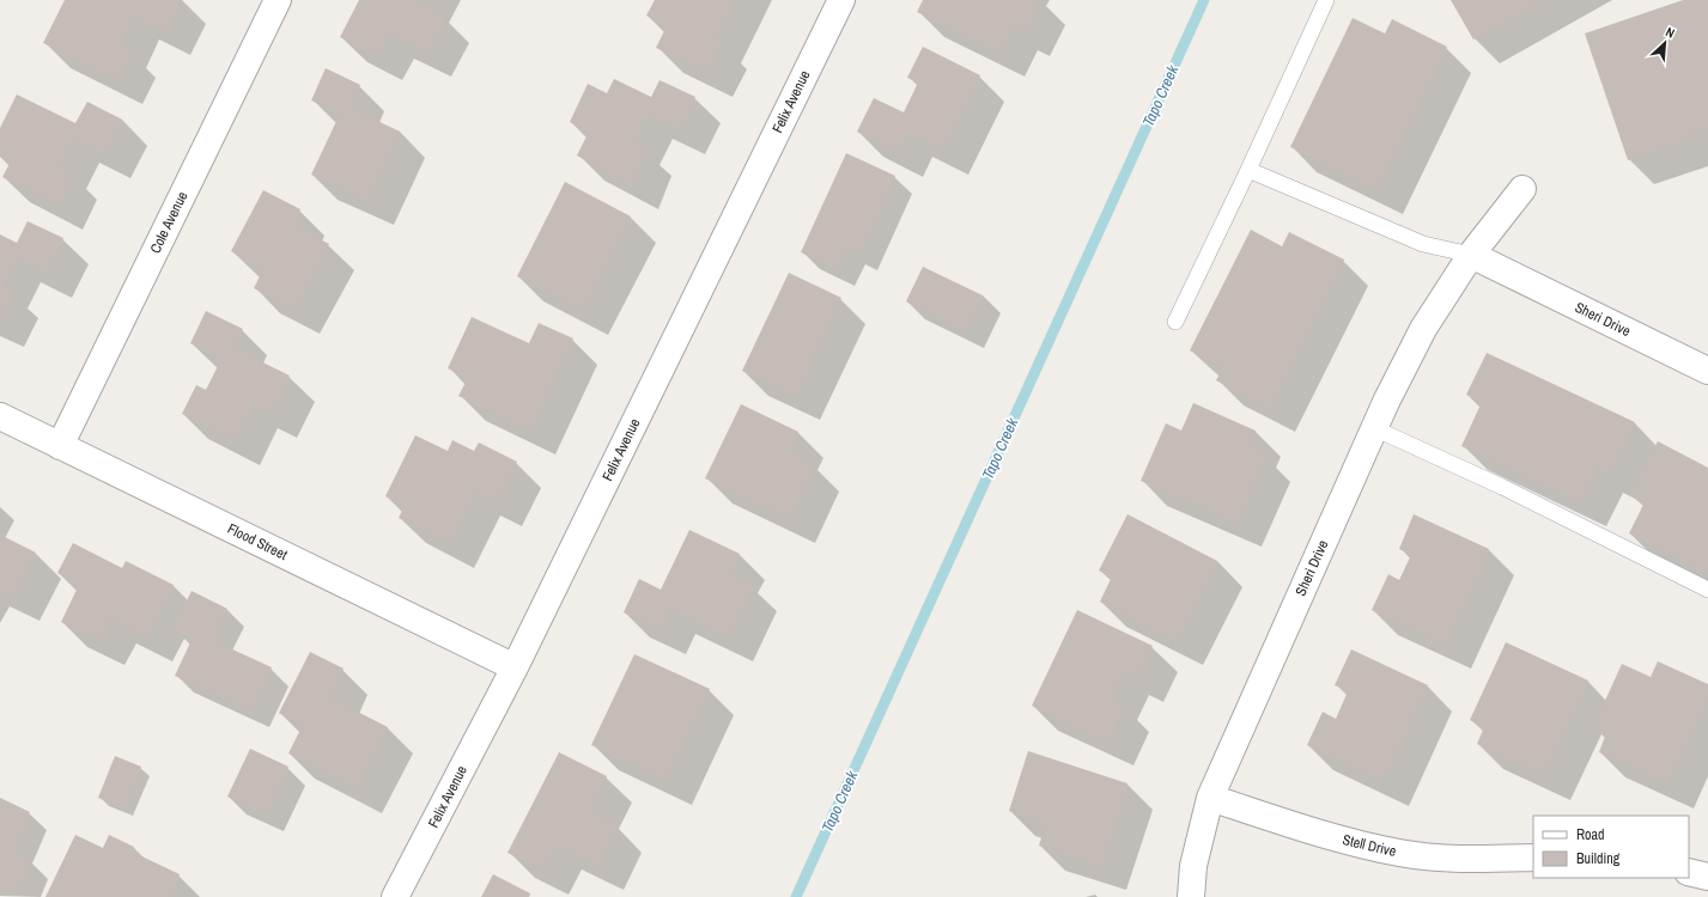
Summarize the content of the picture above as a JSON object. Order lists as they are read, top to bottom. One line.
{"streets":{"street":["Felix Avenue","Cole Avenue","Sheri Drive","Flood Street","Stell Drive"]},"crossings":[["Felix Avenue","Flood Street"],["Cole Avenue","Flood Street"],["Sheri Drive","Stell Drive"]],"water":["Tapo Creek"],"legend":["Road","Building"],"north":"top right"}
